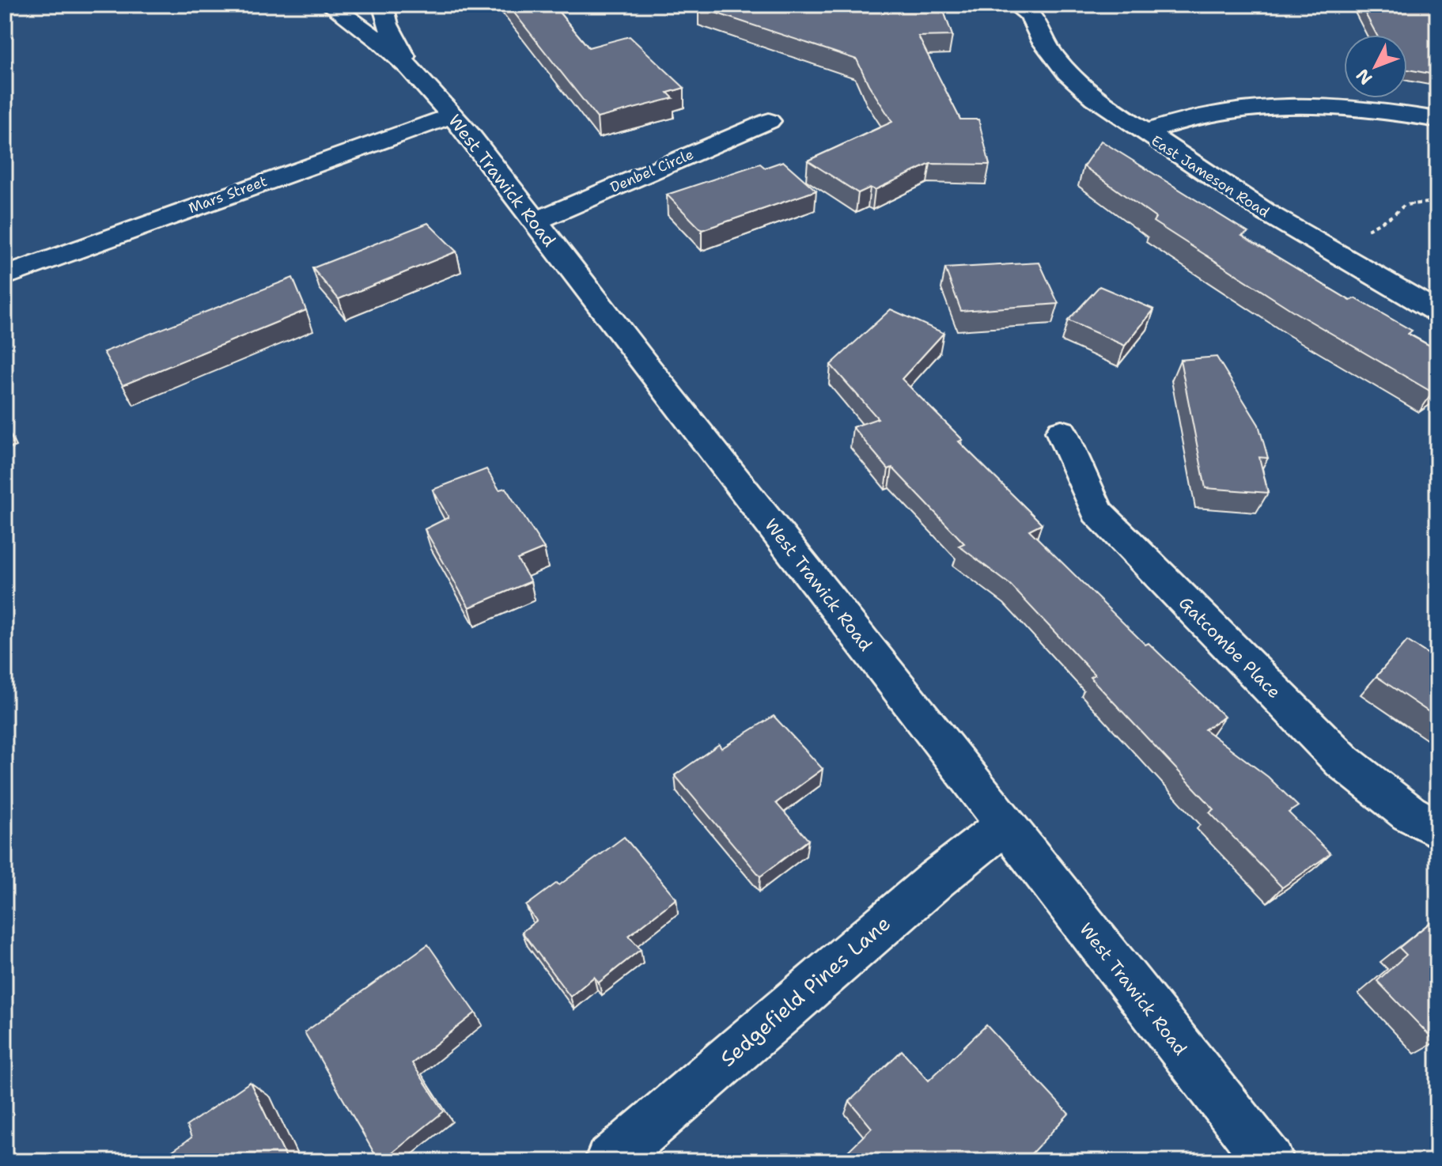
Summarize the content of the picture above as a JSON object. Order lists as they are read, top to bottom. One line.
{"streets":{"street":["Denbel Circle","East Jameson Road","West Trawick Road","Mars Street","Gatcombe Place","Sedgefield Pines Lane"]},"crossings":[["Denbel Circle","West Trawick Road"],["West Trawick Road","Mars Street"],["West Trawick Road","Sedgefield Pines Lane"]],"north":"bottom left"}
